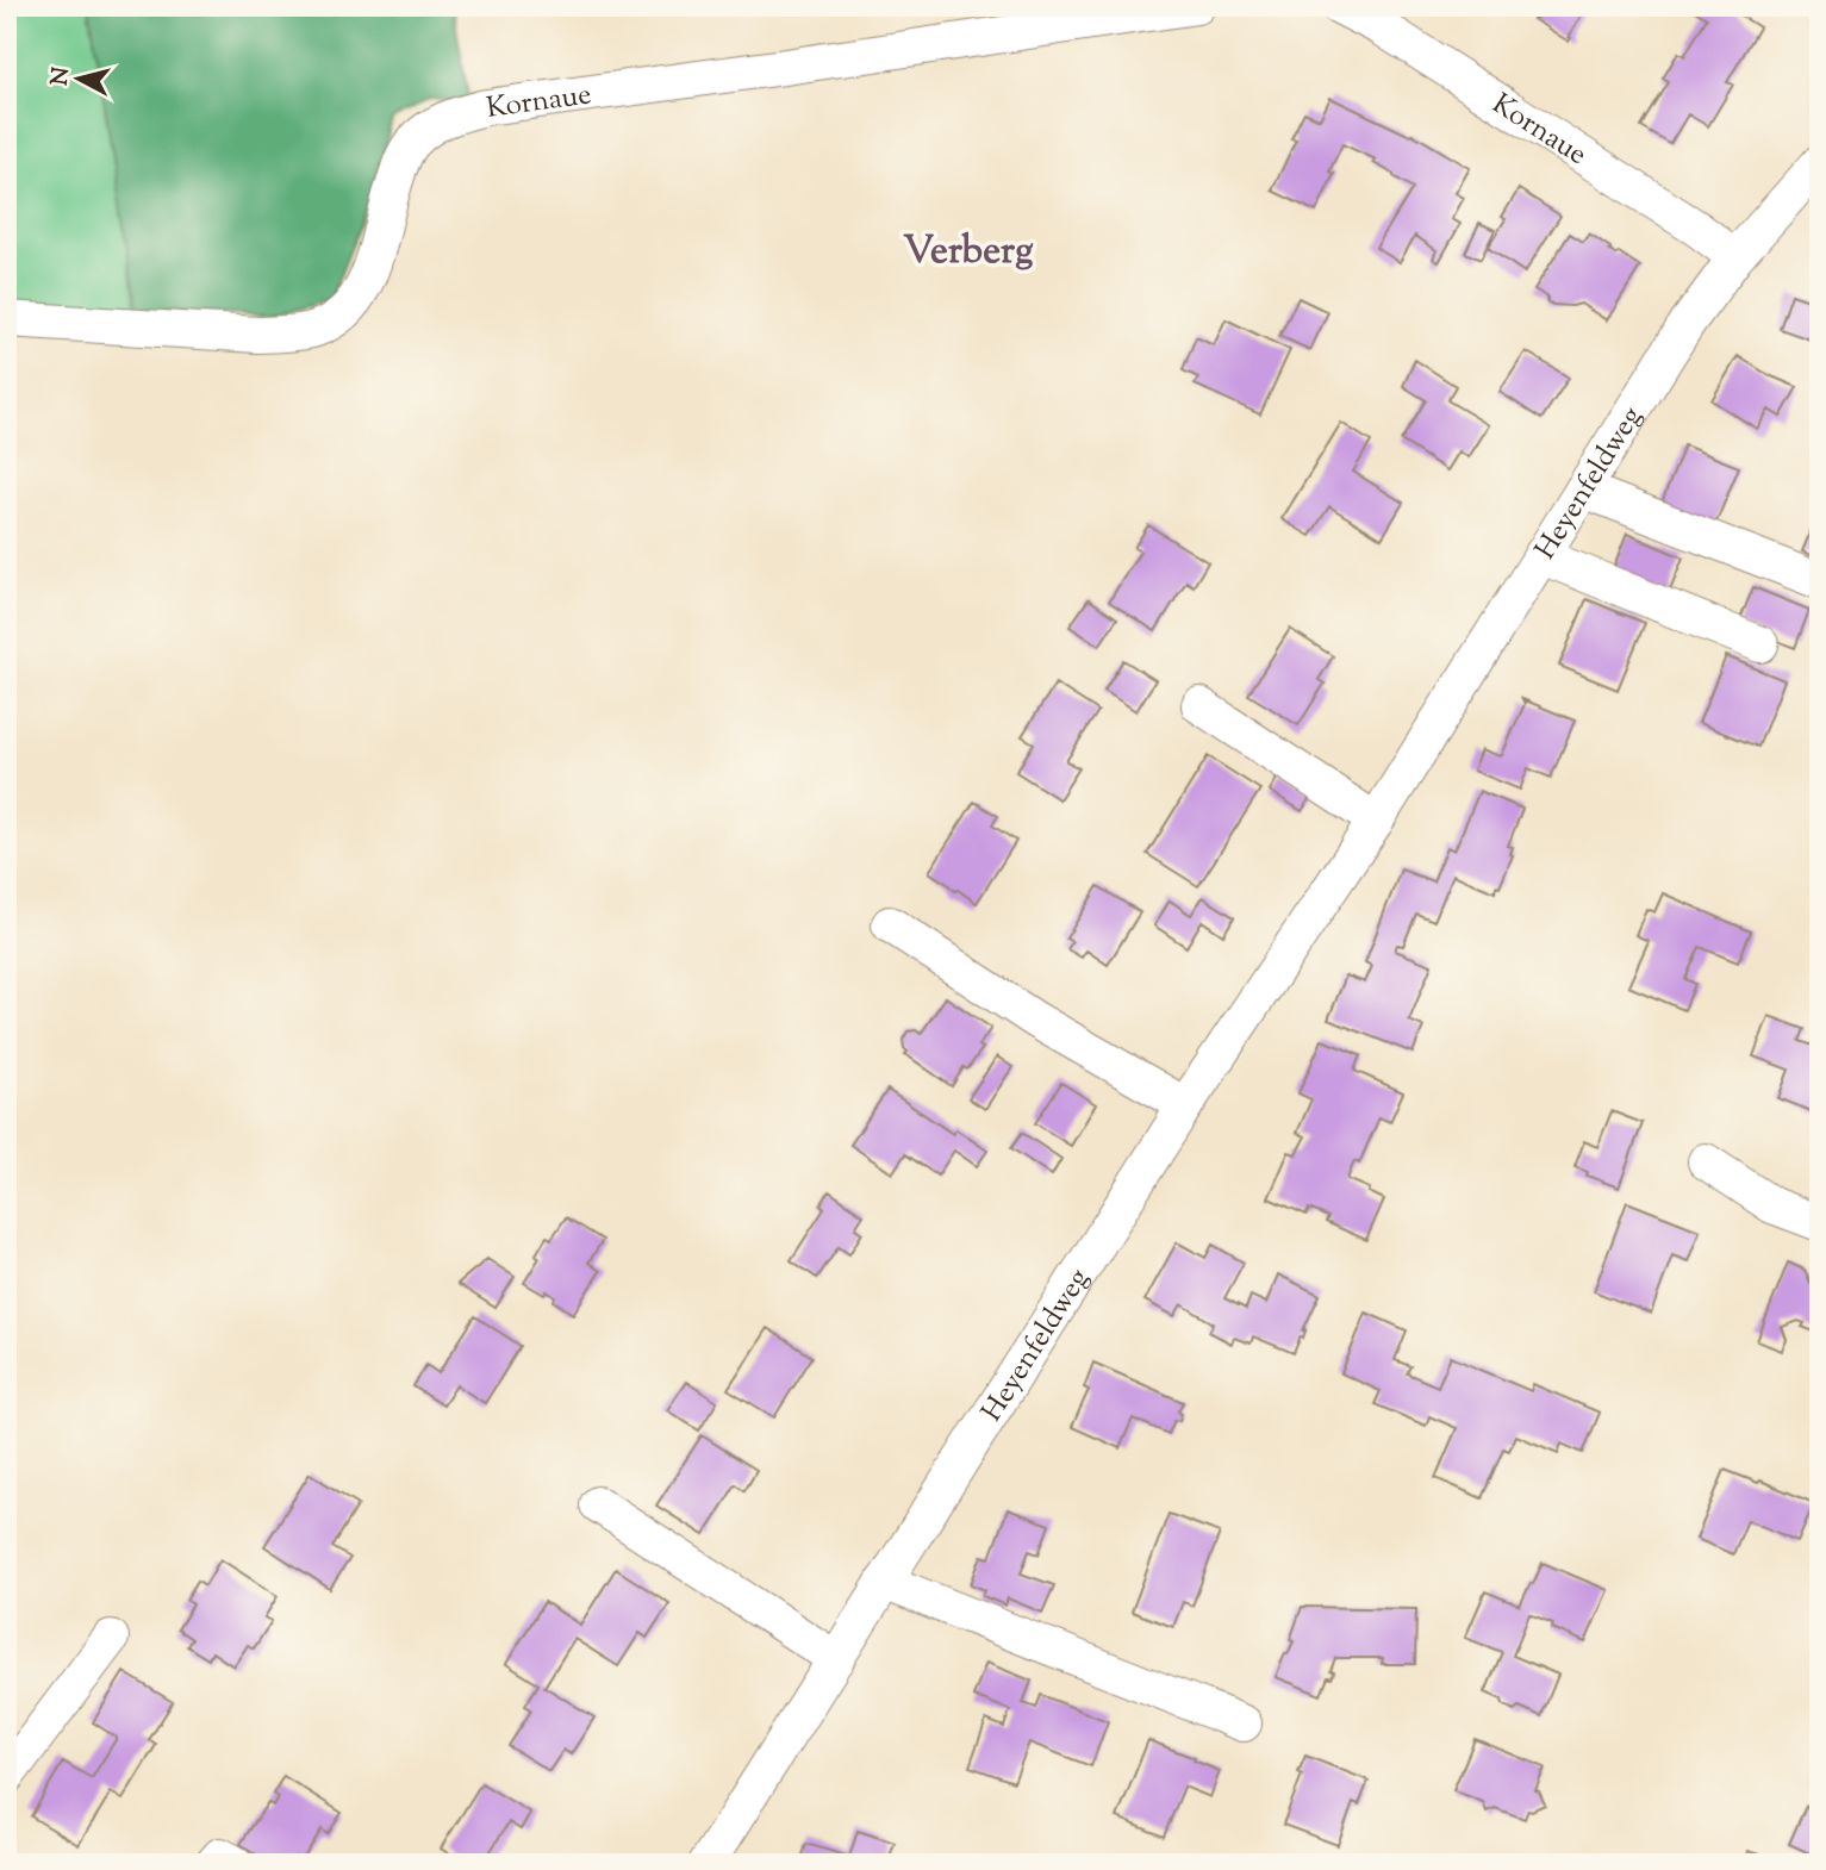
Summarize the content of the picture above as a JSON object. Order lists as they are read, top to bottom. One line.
{"streets":{"street":["Kornaue","Heyenfeldweg"]},"crossings":[["Kornaue","Heyenfeldweg"]],"districts":["Verberg"],"north":"left"}
